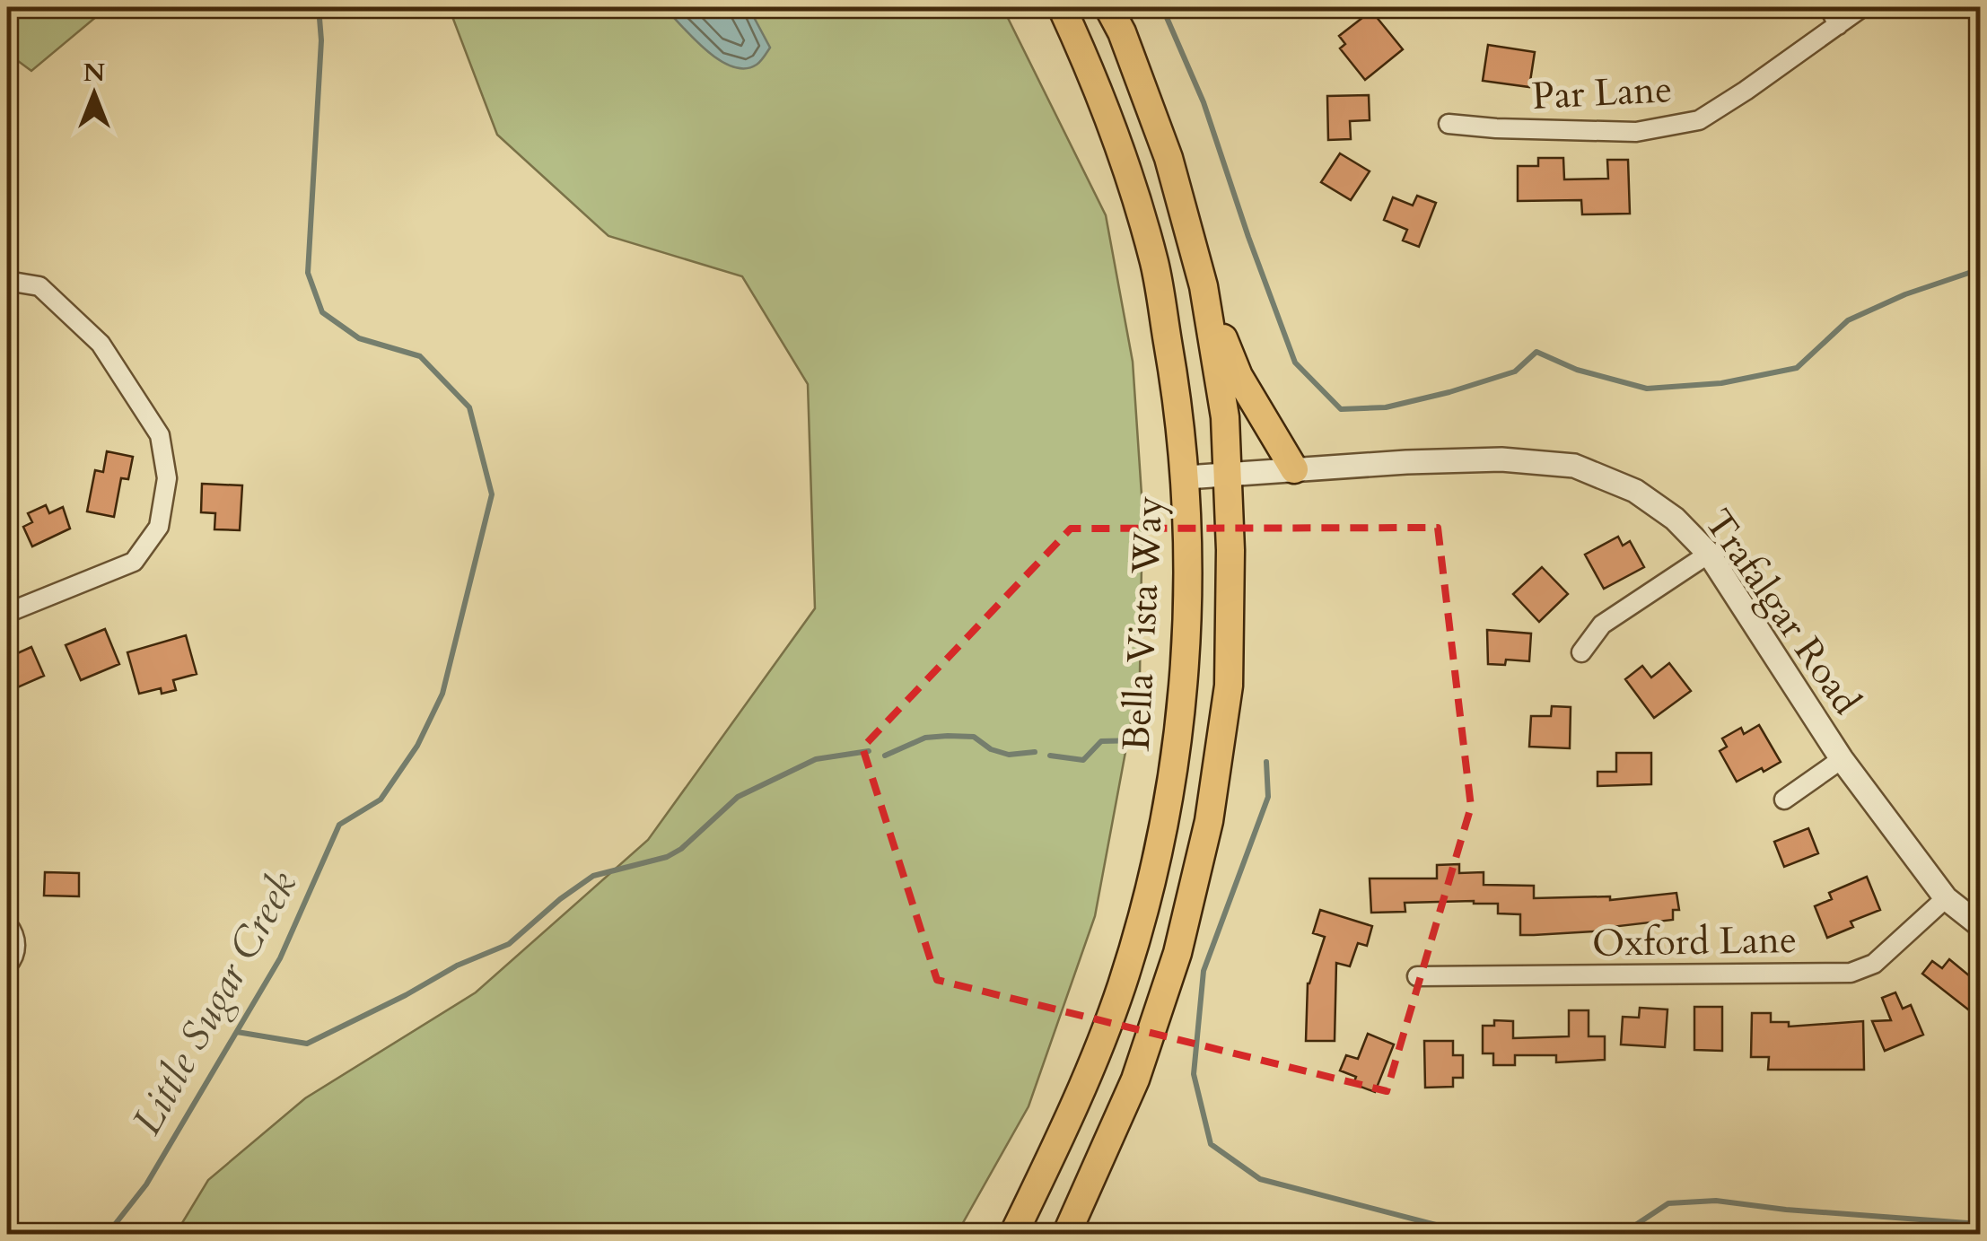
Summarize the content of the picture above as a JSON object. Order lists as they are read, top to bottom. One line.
{"streets":{"main road":["Bella Vista Way"],"street":["Par Lane","Trafalgar Road","Oxford Lane"]},"crossings":[["Trafalgar Road","Bella Vista Way"],["Trafalgar Road","Oxford Lane"]],"water":["Little Sugar Creek"],"north":"top"}
